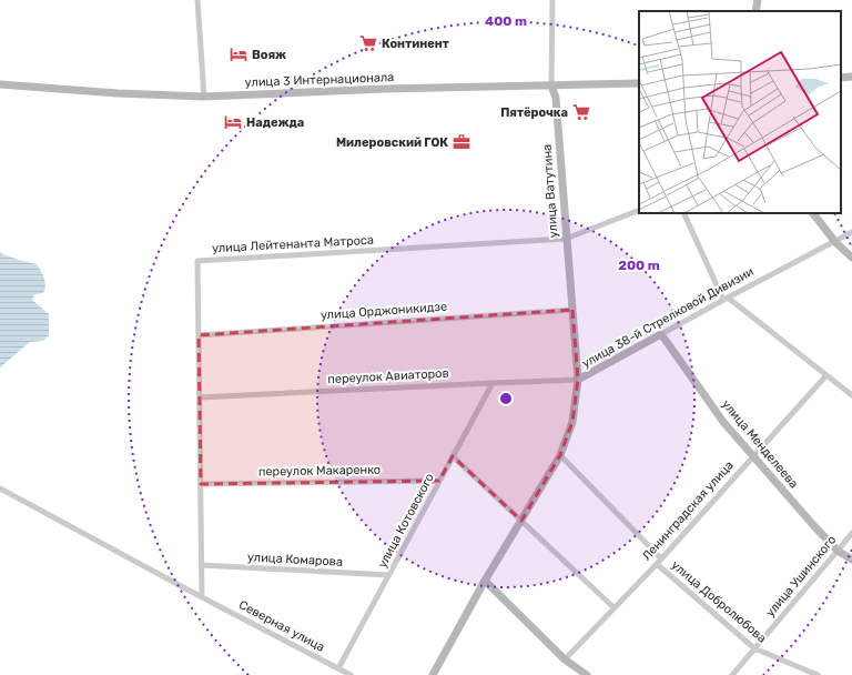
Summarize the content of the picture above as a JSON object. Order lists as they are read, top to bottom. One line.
{"streets":{"main road":["улица 3 Интернационала","улица Ватутина","улица 38-й Стрелковой Дивизии","улица Менделеева"],"street":["улица Лейтенанта Матроса","улица Орджоникидзе","переулок Авиаторов","переулок Макаренко","Ленинградская улица","улица Котовского","улица Комарова","улица Ушинского","улица Добролюбова","Северная улица"]},"crossings":[["улица 3 Интернационала","улица Ватутина"],["улица Ватутина","улица Лейтенанта Матроса"],["улица Ватутина","улица Орджоникидзе"],["улица Ватутина","улица 38-й Стрелковой Дивизии"],["улица Ватутина","переулок Авиаторов"],["улица Лейтенанта Матроса","улица Орджоникидзе"],["улица Лейтенанта Матроса","переулок Авиаторов"],["улица Лейтенанта Матроса","переулок Макаренко"],["улица Лейтенанта Матроса","улица Комарова"],["улица Лейтенанта Матроса","Северная улица"],["улица 38-й Стрелковой Дивизии","переулок Авиаторов"],["улица 38-й Стрелковой Дивизии","улица Менделеева"],["улица 38-й Стрелковой Дивизии","улица Добролюбова"],["переулок Авиаторов","улица Котовского"],["улица Менделеева","Ленинградская улица"],["улица Менделеева","улица Ушинского"],["переулок Макаренко","улица Котовского"],["Ленинградская улица","улица Добролюбова"],["улица Котовского","улица Комарова"],["улица Котовского","Северная улица"],["улица Ушинского","улица Добролюбова"]],"places":{"supermarket":["Континент","Пятёрочка"],"hotel":["Вояж","Надежда"],"office":["Милеровский ГОК"]},"rings":["400 m","200 m"]}
